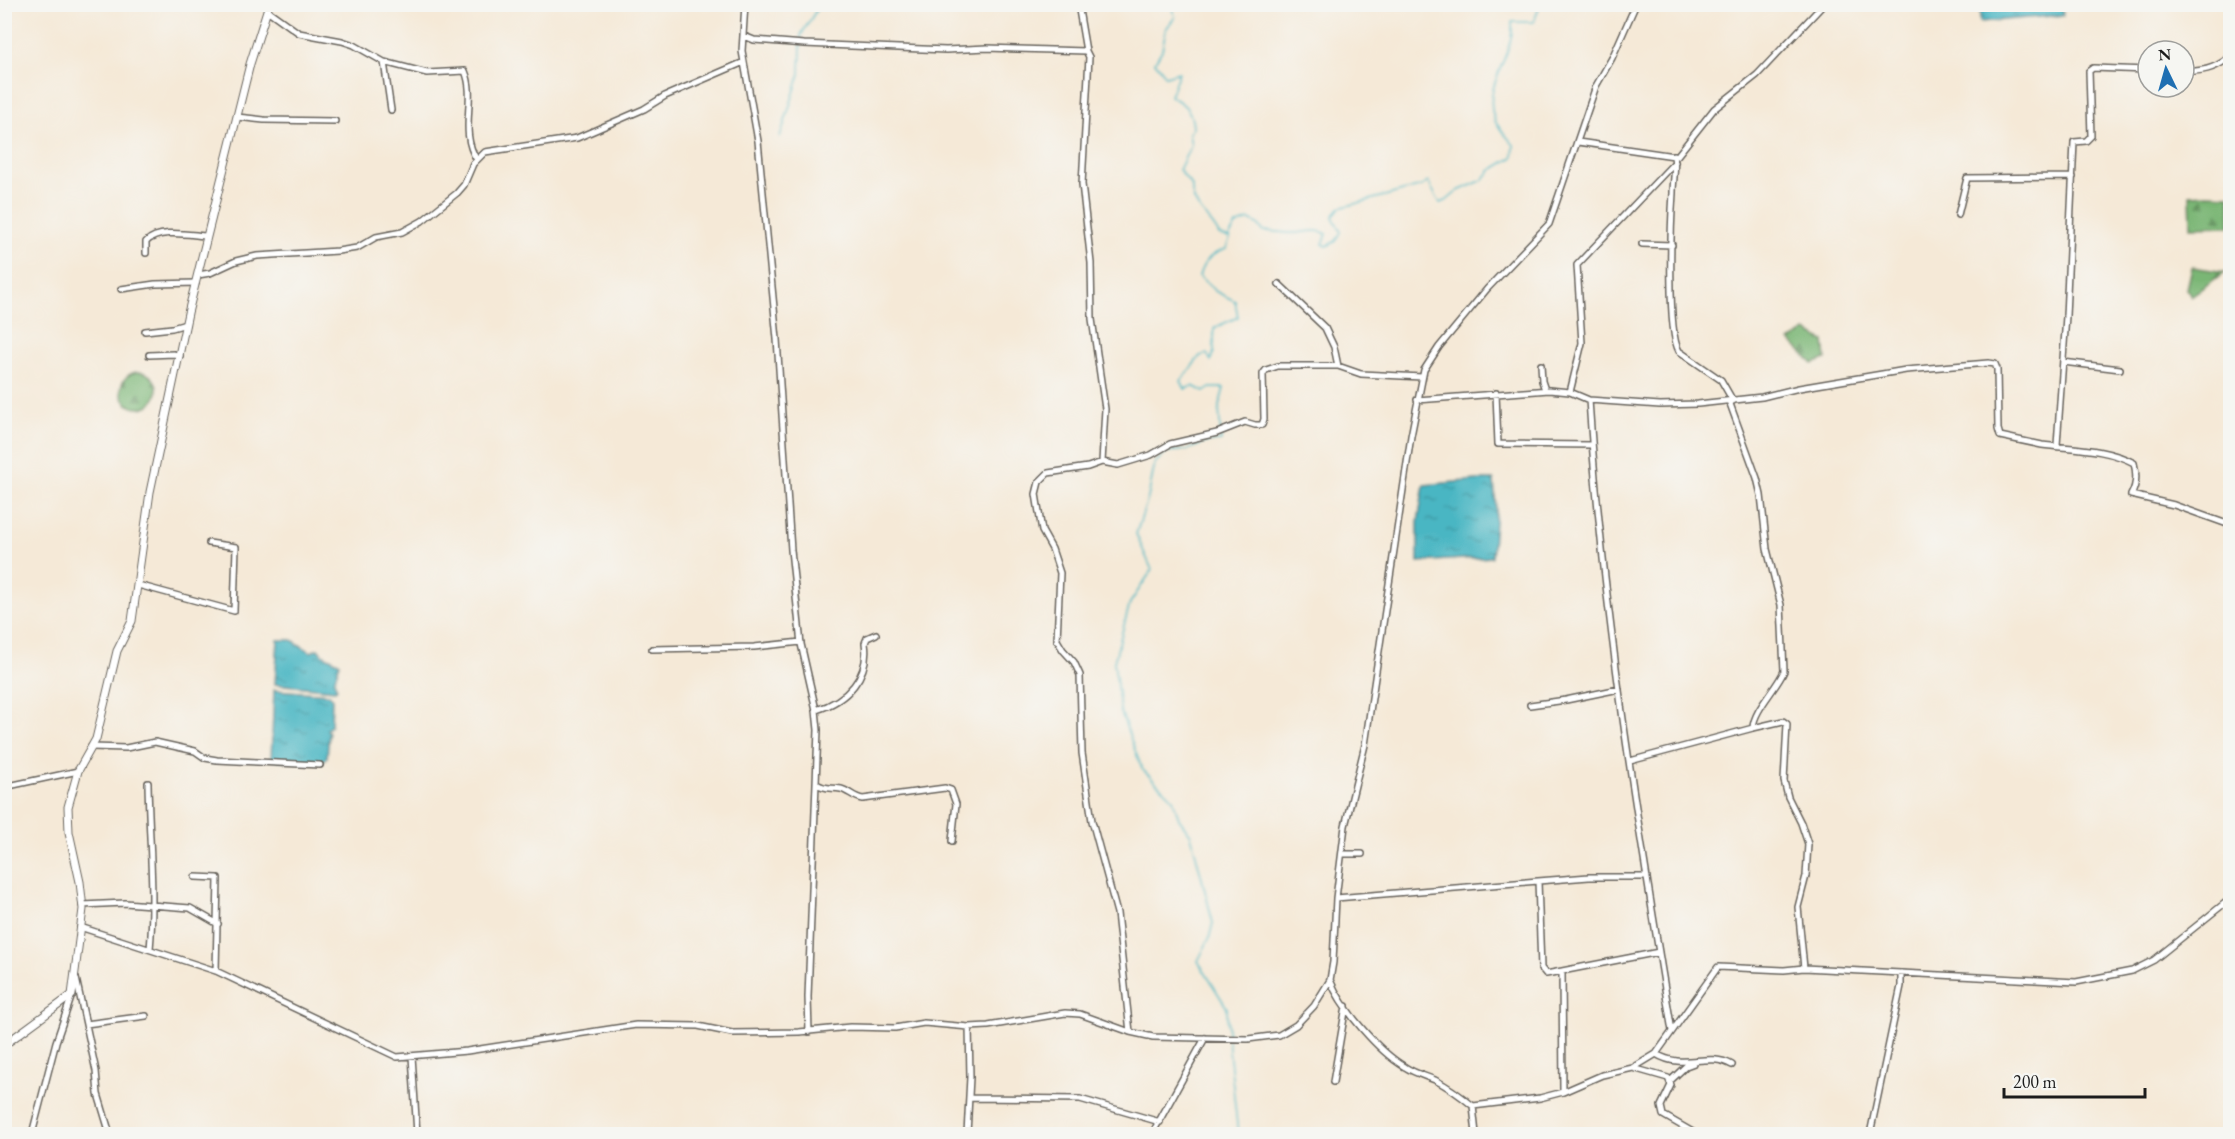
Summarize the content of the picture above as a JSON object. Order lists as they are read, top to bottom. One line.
{"scale_bar":"200 m","north":"top"}
